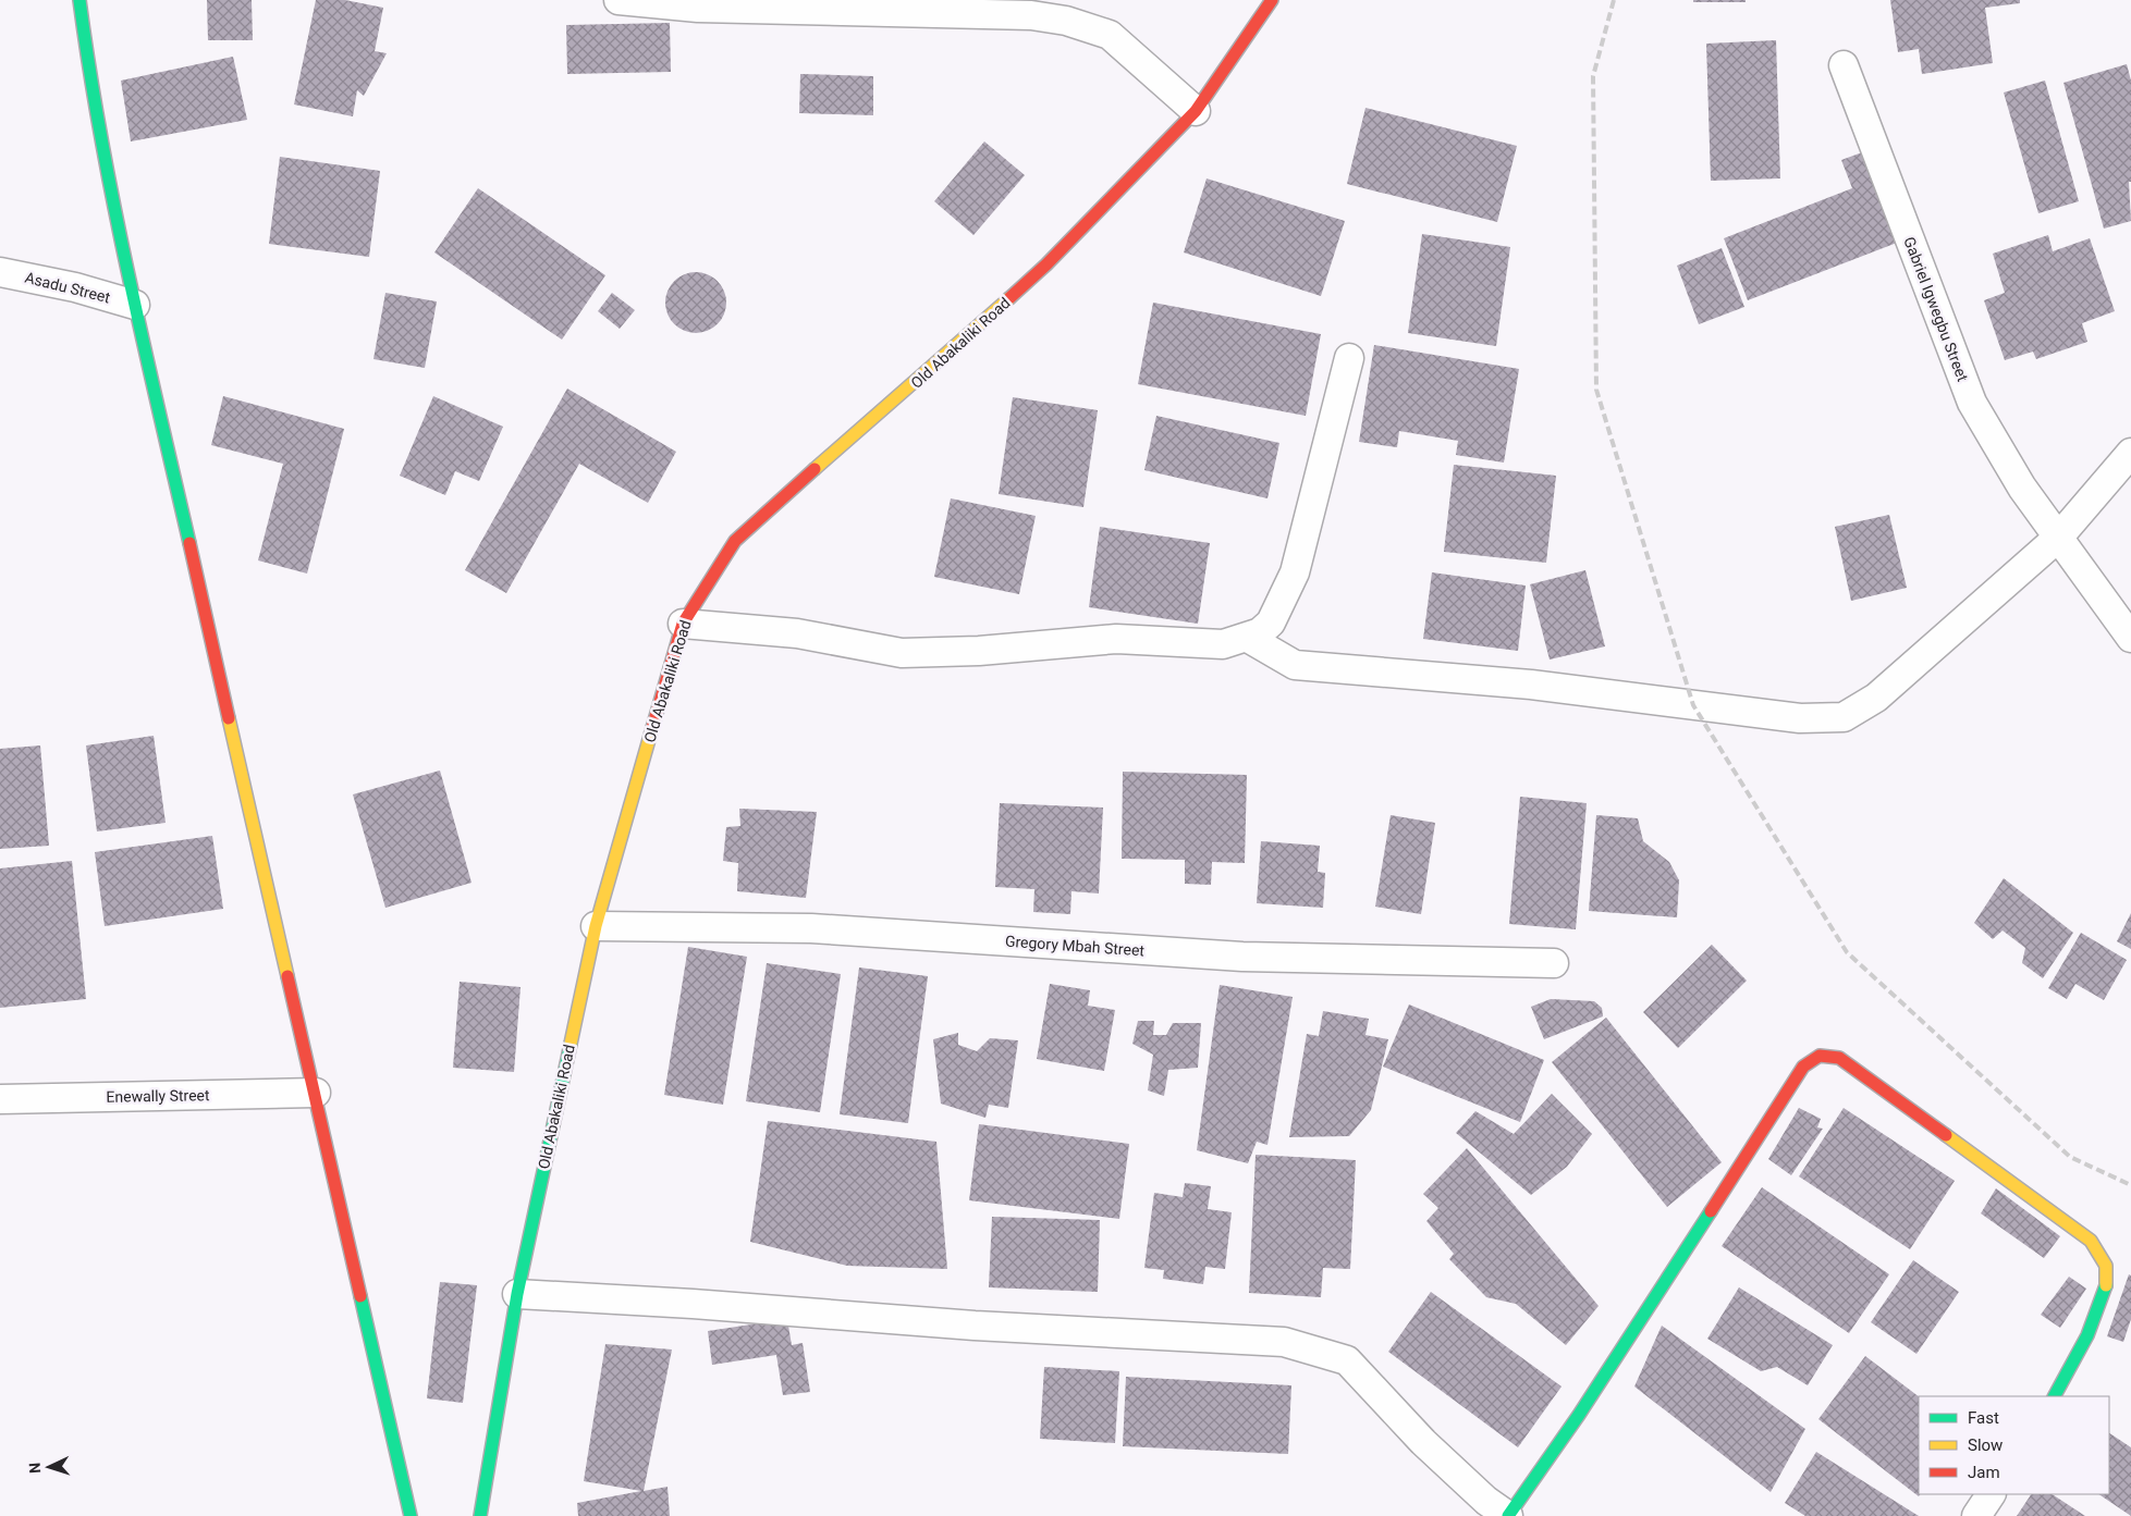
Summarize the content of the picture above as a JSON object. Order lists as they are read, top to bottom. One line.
{"streets":{"street":["Asadu Street","Gabriel Igwegbu Street","Old Abakaliki Road","Gregory Mbah Street","Enewally Street"]},"crossings":[["Old Abakaliki Road","Gregory Mbah Street"]],"legend":["Fast","Slow","Jam"],"north":"left"}
